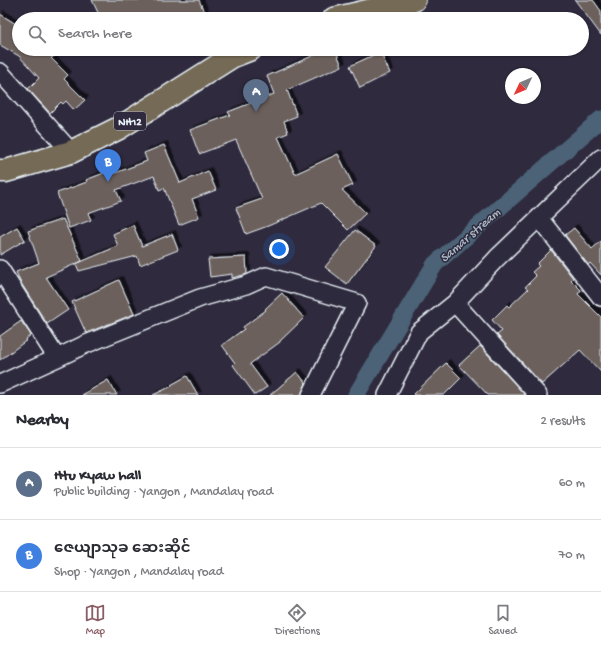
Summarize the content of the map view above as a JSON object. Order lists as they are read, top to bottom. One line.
{"streets":{"highway":["NH12"]},"water":["Samar stream"],"north":"bottom left","page":{"search":"Search here","pins":["A","B"],"heading":["Nearby","2 results"],"list":[{"mark":"A","name":"Htu Kyaw hall","note":"Public building · Yangon , Mandalay road","value":"60 m"},{"mark":"B","name":"ဇေယျာသုခ ဆေးဆိုင်","note":"Shop · Yangon , Mandalay road","value":"70 m"}],"nav":["Map","Directions","Saved"]}}
